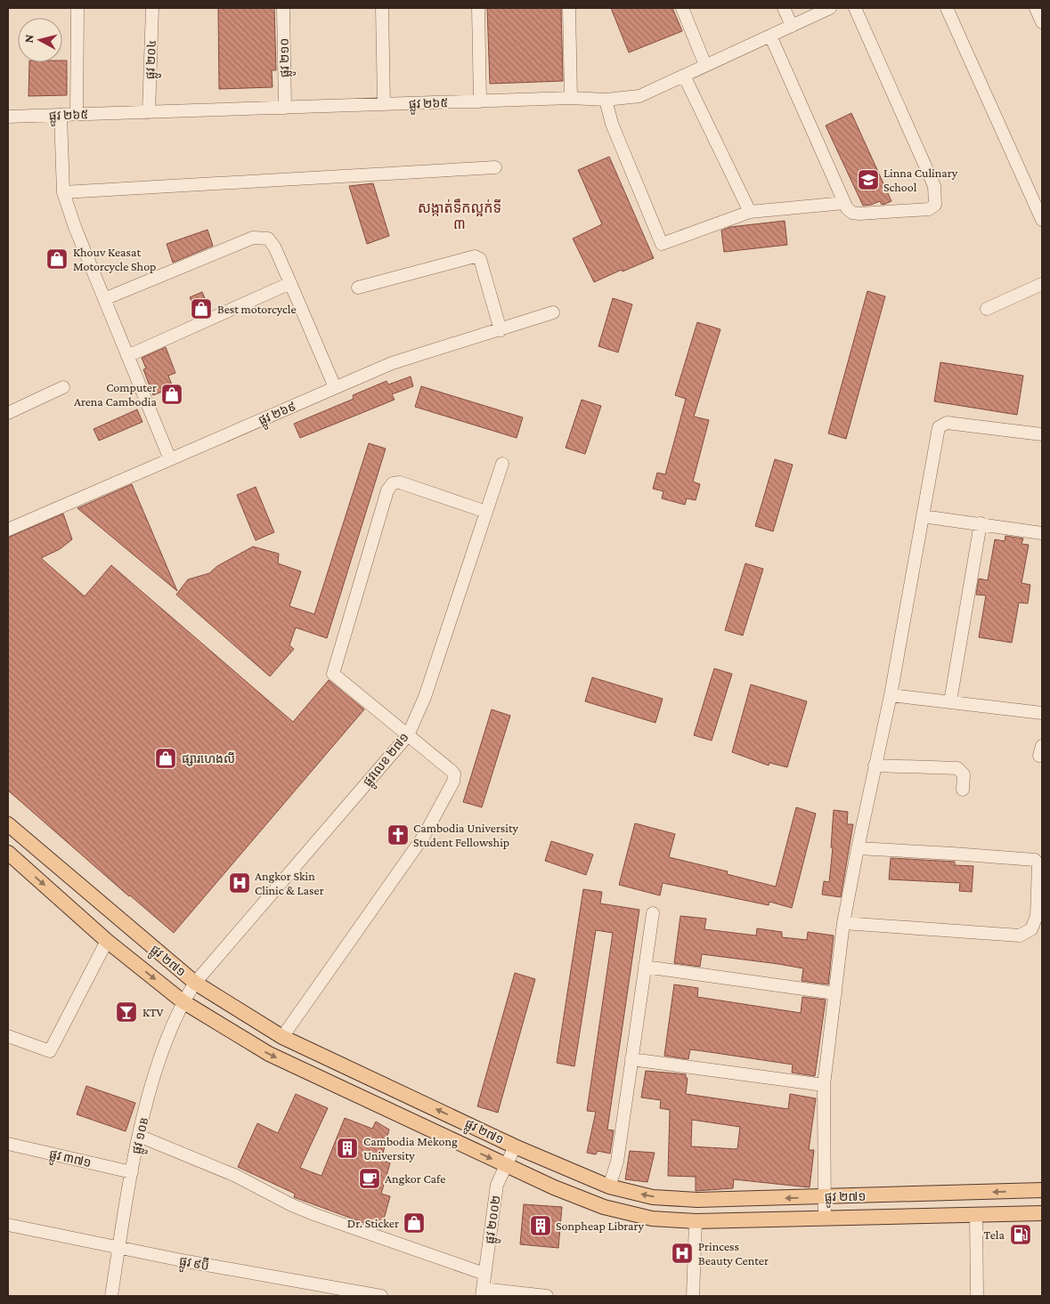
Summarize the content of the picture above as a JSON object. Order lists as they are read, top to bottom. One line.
{"streets":{"main road":["ផ្លូវ ២៧១"],"street":["ផ្លូវ ២១០","ផ្លូវ ២០៤","ផ្លូវ ២៦៥","ផ្លូវ ២៦៩","ផ្លូវលេខ ២៧១","ផ្លូវ ១០B","ផ្លូវ ៣៧១","ផ្លូវ ២០០២","ផ្លូវ ៩ប៊ី"]},"crossings":[["ផ្លូវ ២១០","ផ្លូវ ២៦៥"],["ផ្លូវ ២០៤","ផ្លូវ ២៦៥"],["ផ្លូវលេខ ២៧១","ផ្លូវ ២៧១"],["ផ្លូវលេខ ២៧១","ផ្លូវ ១០B"],["ផ្លូវ ២៧១","ផ្លូវ ១០B"],["ផ្លូវ ២៧១","ផ្លូវ ២០០២"],["ផ្លូវ ១០B","ផ្លូវ ៣៧១"],["ផ្លូវ ១០B","ផ្លូវ ៩ប៊ី"]],"districts":["សង្កាត់ទឹកល្អក់ទី ៣"],"places":{"school or university":["Linna Culinary School"],"shop":["Khouv Keasat Motorcycle Shop","Best motorcycle","Computer Arena Cambodia","ផ្សារហេងលី","Dr. Sticker"],"church":["Cambodia University Student Fellowship"],"hospital":["Angkor Skin Clinic & Laser","Princess Beauty Center"],"bar":["KTV"],"building":["Cambodia Mekong University","Sonpheap Library"],"cafe":["Angkor Cafe"],"fuel station":["Tela"]},"north":"left"}
